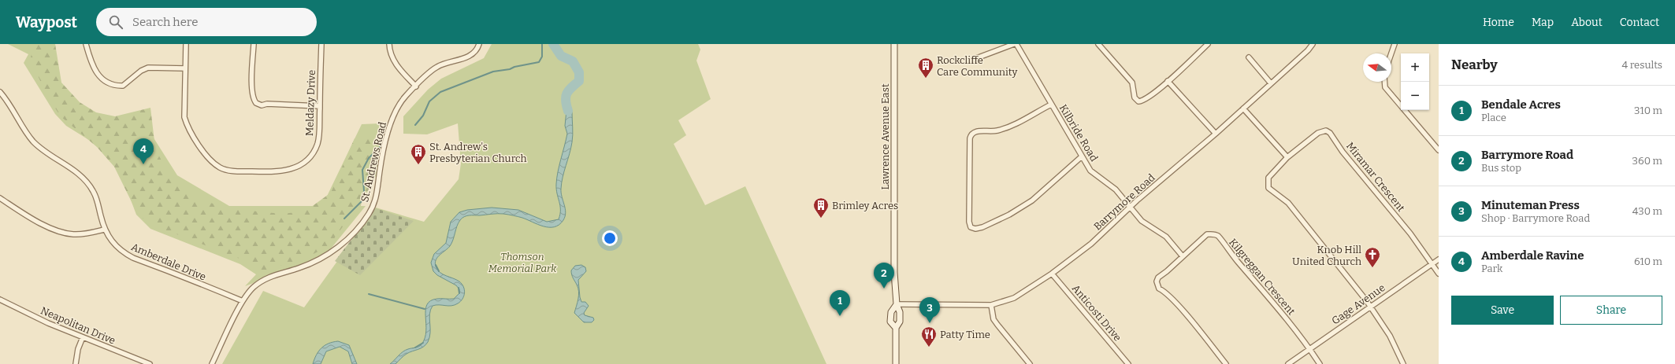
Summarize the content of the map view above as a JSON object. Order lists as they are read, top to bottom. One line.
{"streets":{"main road":["Lawrence Avenue East"],"street":["Meldazy Drive","Kilbride Road","St. Andrews Road","Miramar Crescent","Barrymore Road","Amberdale Drive","Kilgreggan Crescent","Gage Avenue","Anticosti Drive","Neapolitan Drive"]},"crossings":[["Kilbride Road","Barrymore Road"],["Kilbride Road","Kilgreggan Crescent"],["Lawrence Avenue East","Barrymore Road"],["St. Andrews Road","Amberdale Drive"],["Miramar Crescent","Gage Avenue"],["Barrymore Road","Anticosti Drive"],["Kilgreggan Crescent","Gage Avenue"]],"parks":["Thomson Memorial Park"],"places":{"building":["Rockcliffe Care Community","St. Andrew's Presbyterian Church","Brimley Acres"],"church":["Knob Hill United Church"],"restaurant":["Patty Time"]},"north":"left","page":{"header":"Waypost","search":"Search here","nav":["Home","Map","About","Contact"],"heading":["Nearby","4 results"],"map_buttons":["+","−"],"list":[{"mark":"1","name":"Bendale Acres","note":"Place","value":"310 m"},{"mark":"2","name":"Barrymore Road","note":"Bus stop","value":"360 m"},{"mark":"3","name":"Minuteman Press","note":"Shop · Barrymore Road","value":"430 m"},{"mark":"4","name":"Amberdale Ravine","note":"Park","value":"610 m"}],"pins":["4","2","1","3"],"buttons":["Save","Share"]}}
